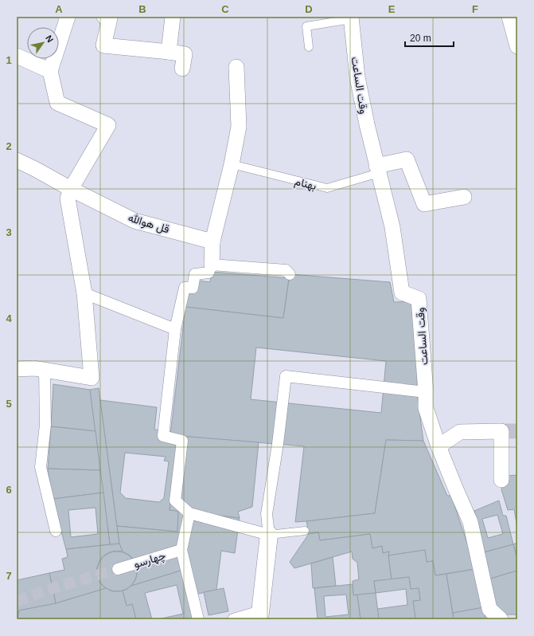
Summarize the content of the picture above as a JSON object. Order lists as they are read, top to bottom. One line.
{"streets":{"street":["وقت الساعت","قل هوالله","چهارسو"],"lane":["بهنام"]},"crossings":[["وقت الساعت","بهنام"]],"scale_bar":"20 m","north":"top right","grid":{"columns":["A","B","C","D","E","F"],"rows":["1","2","3","4","5","6","7"]}}
